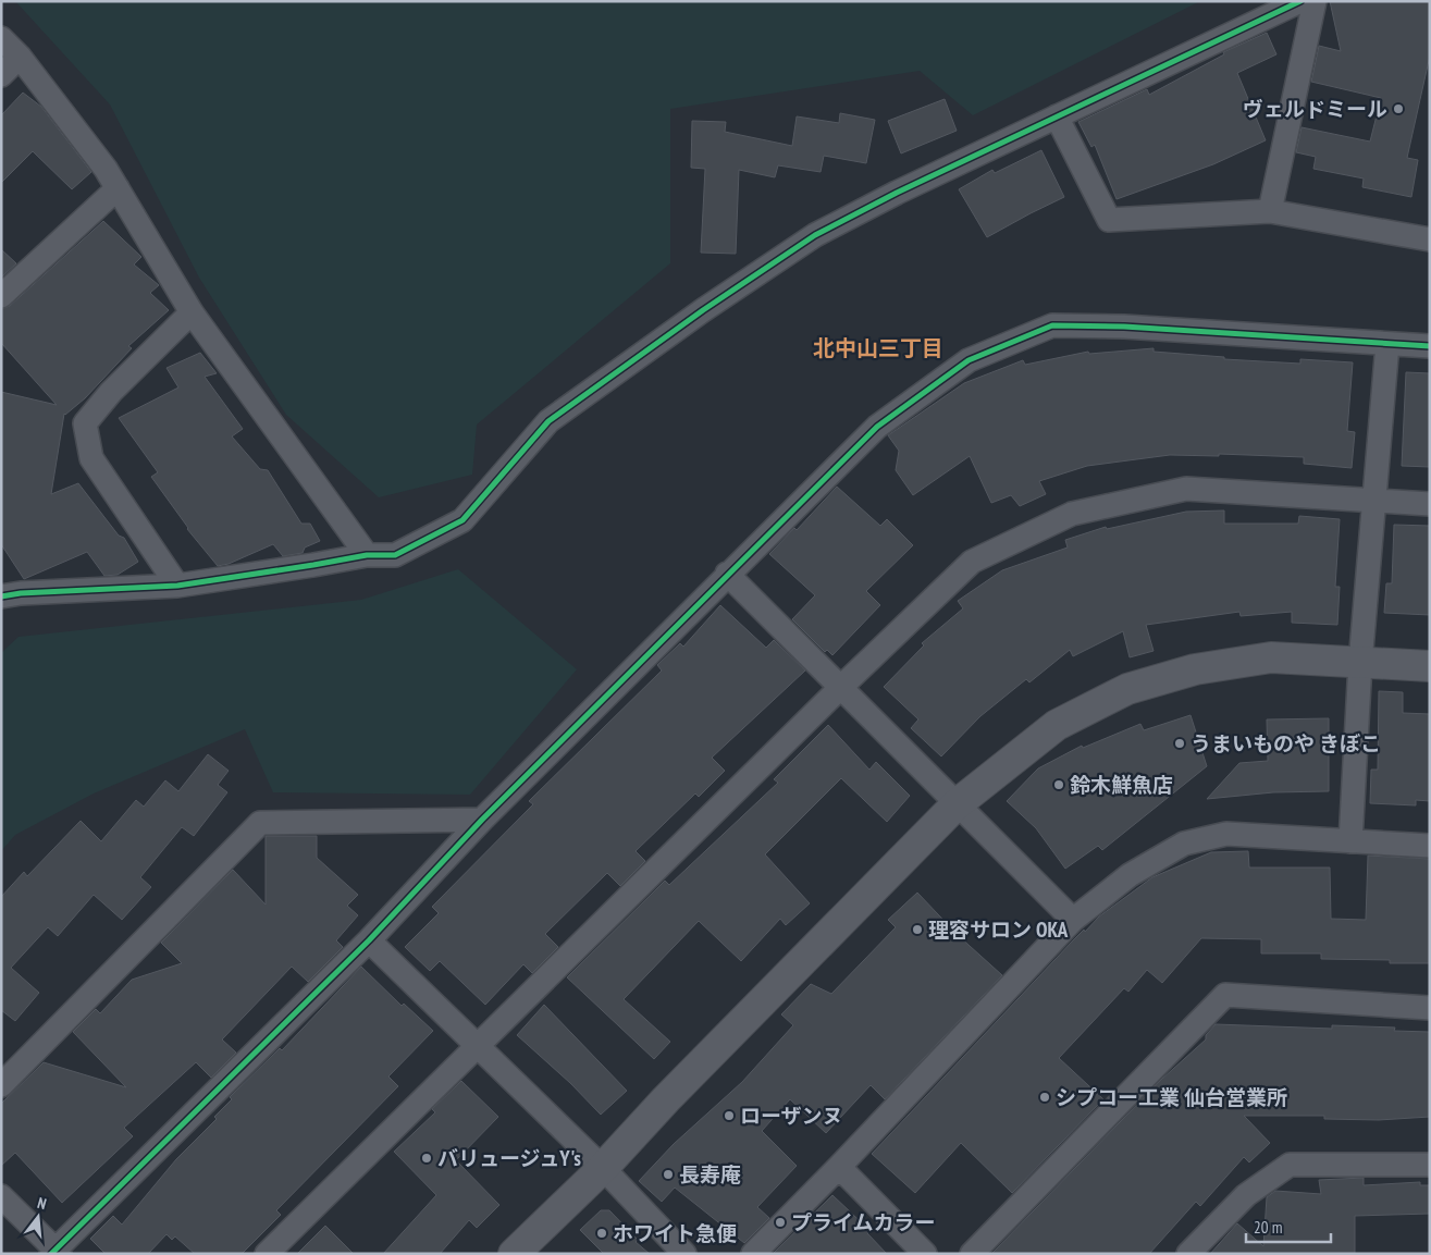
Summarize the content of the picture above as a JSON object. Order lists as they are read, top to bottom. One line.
{"districts":["北中山三丁目"],"places":["ヴェルドミール","うまいものや きぼこ","鈴木鮮魚店","理容サロン OKA","シプコー工業 仙台営業所","ローザンヌ","バリュージュY's","長寿庵","プライムカラー","ホワイト急便"],"scale_bar":"20 m","north":"top"}
